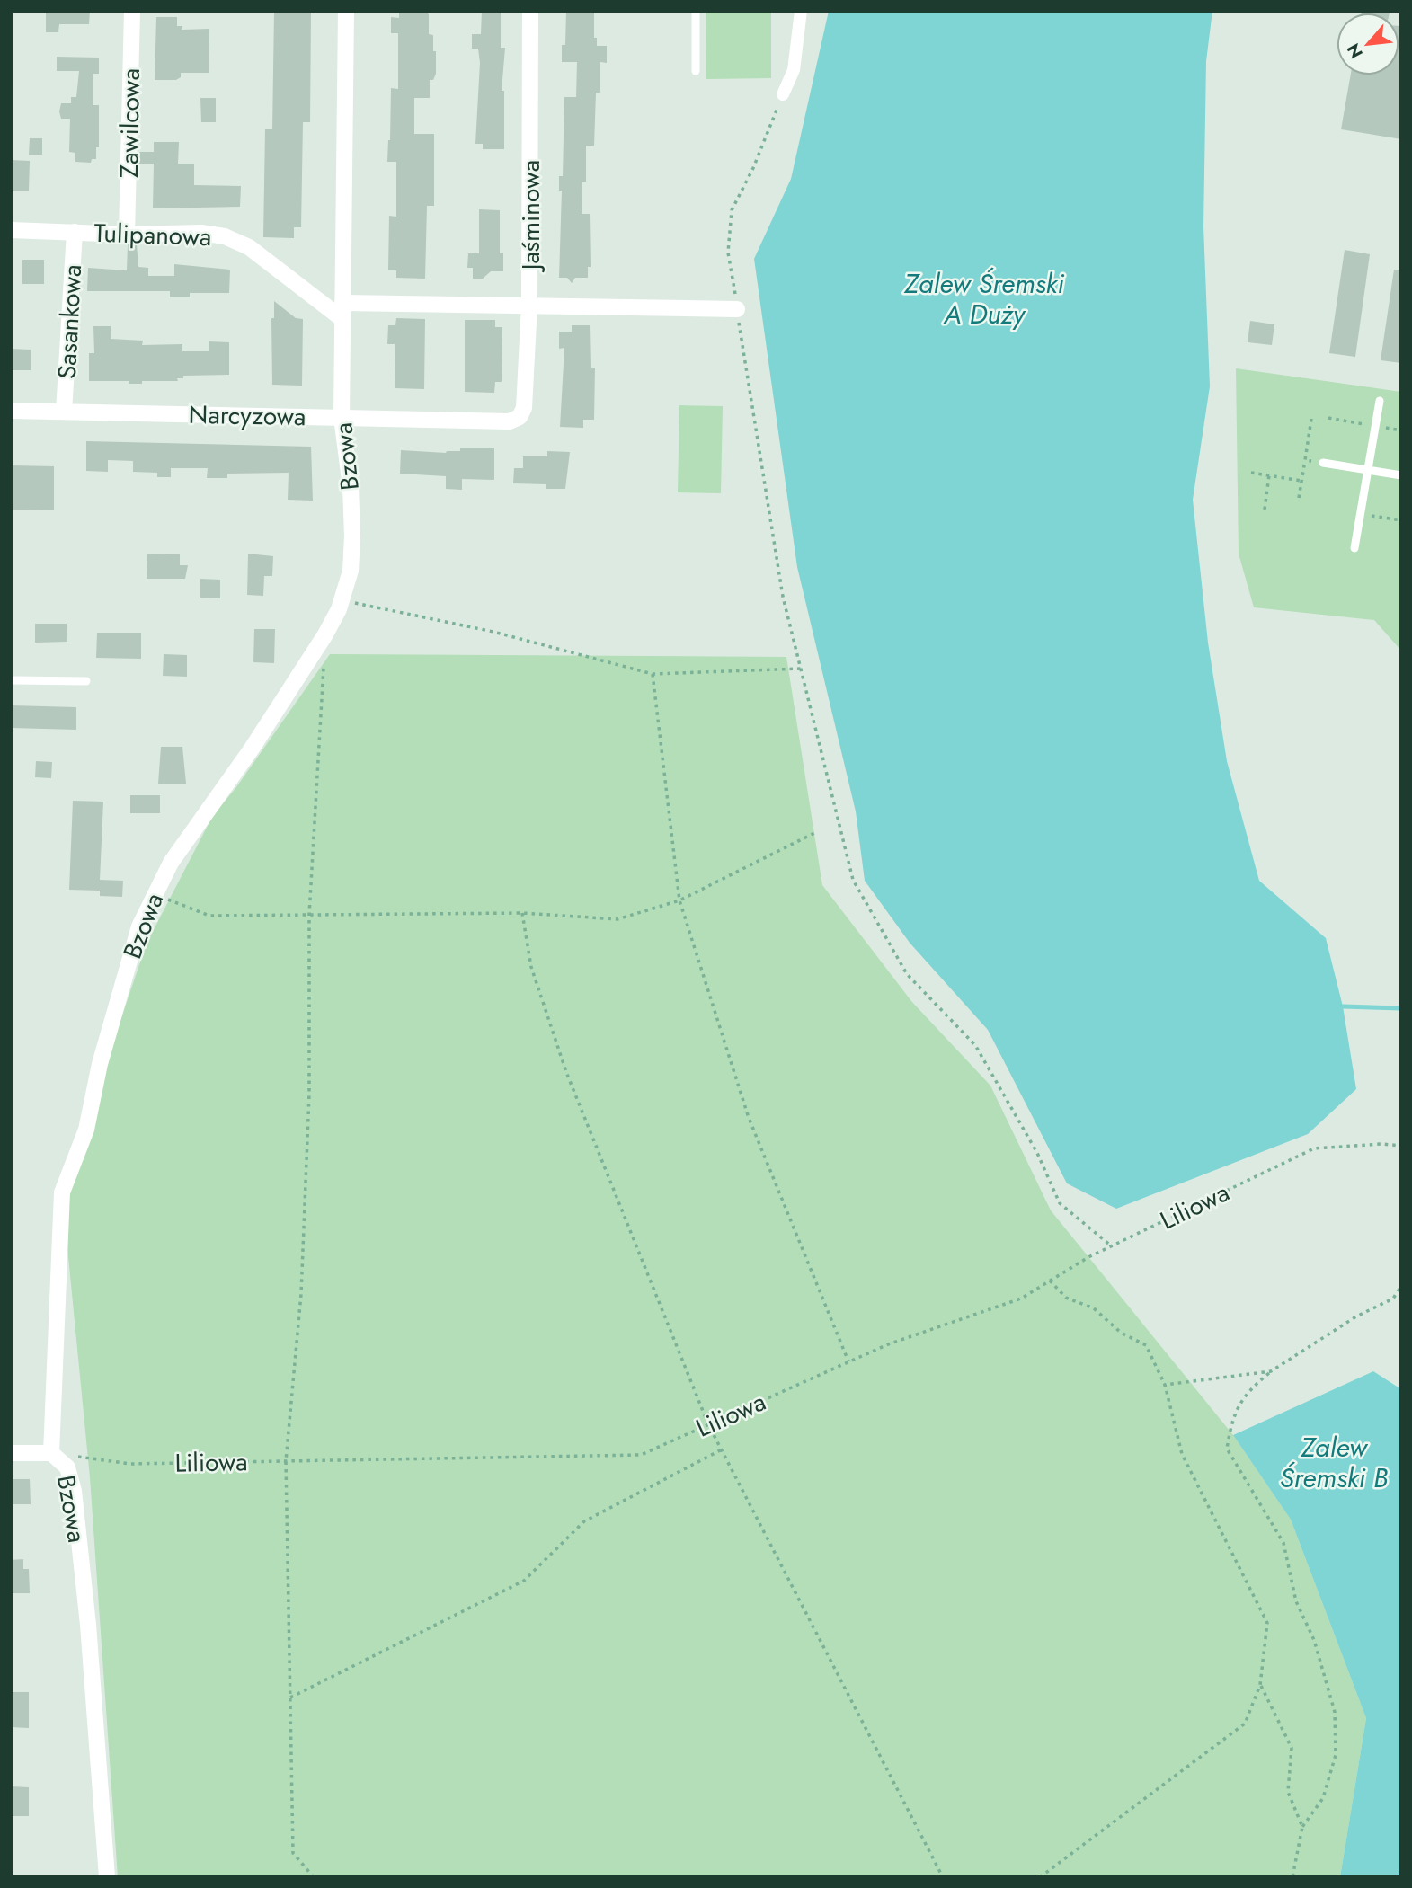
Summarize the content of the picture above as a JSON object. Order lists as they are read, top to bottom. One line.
{"streets":{"street":["Zawilcowa","Jaśminowa","Tulipanowa","Sasankowa","Narcyzowa","Bzowa"],"path":["Liliowa"]},"crossings":[["Zawilcowa","Tulipanowa"],["Jaśminowa","Narcyzowa"],["Tulipanowa","Sasankowa"],["Tulipanowa","Bzowa"],["Sasankowa","Narcyzowa"],["Narcyzowa","Bzowa"],["Bzowa","Liliowa"]],"water":["Zalew Śremski A Duży","Zalew Śremski B"],"north":"bottom left"}
